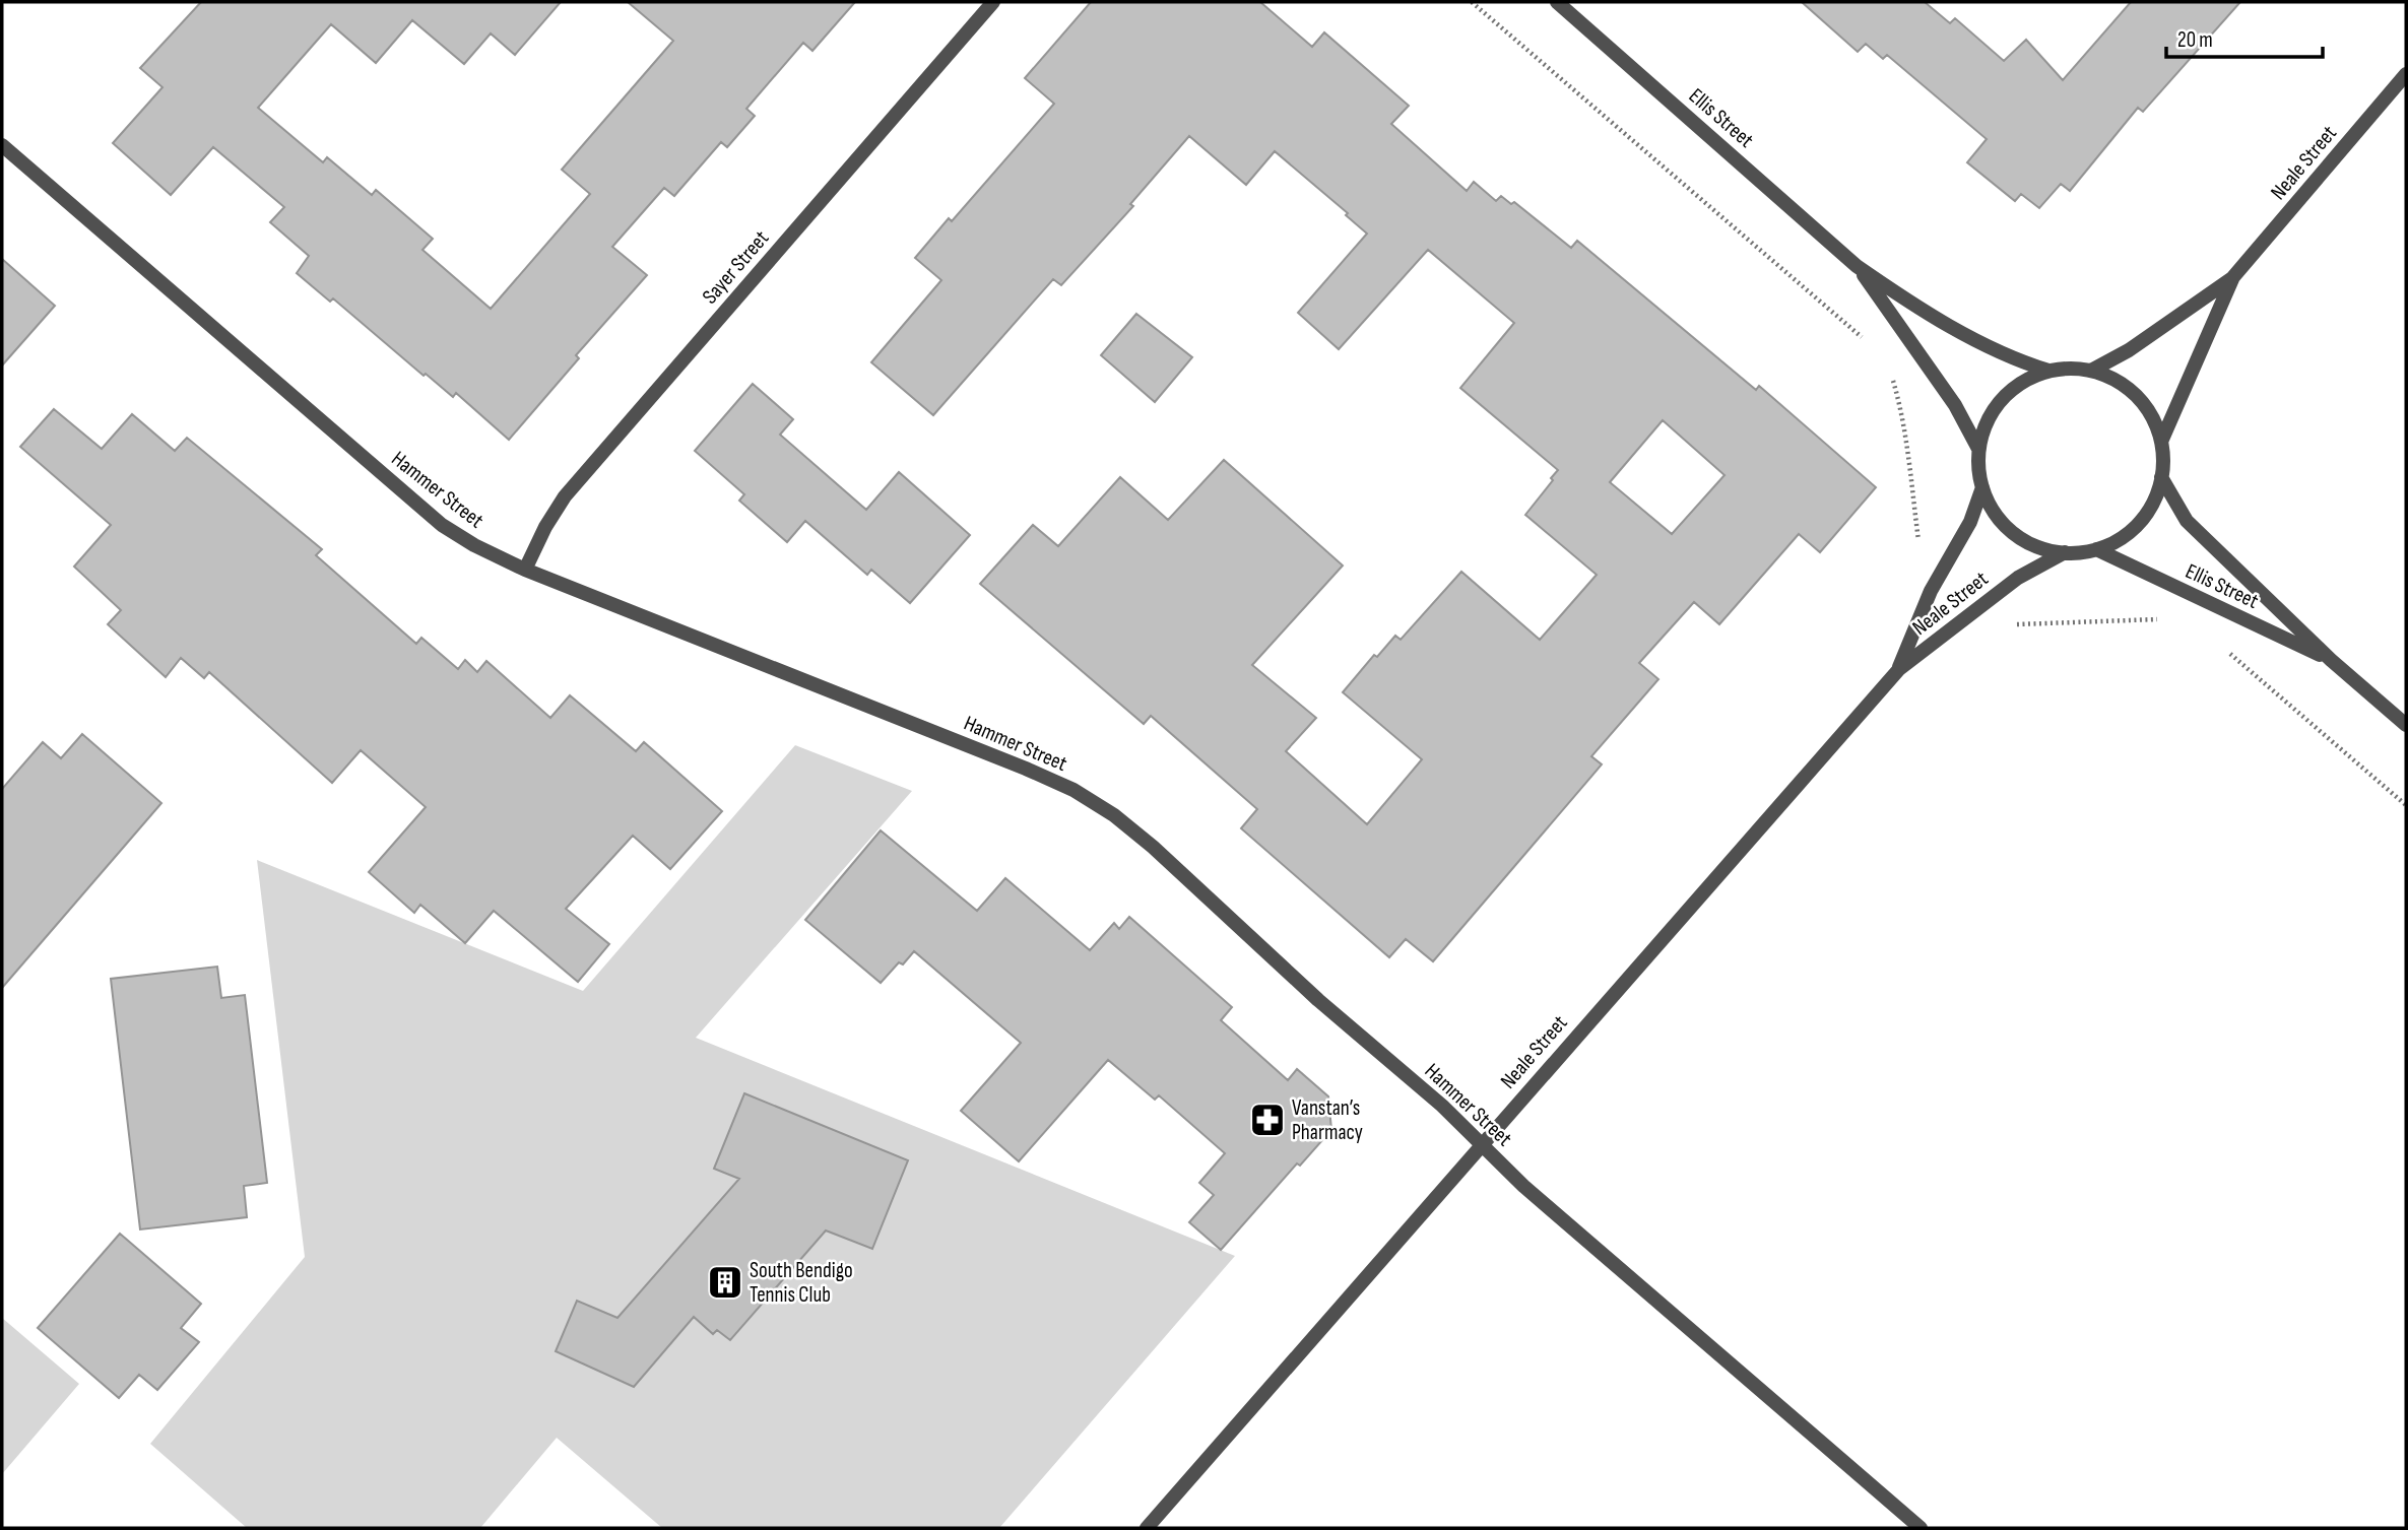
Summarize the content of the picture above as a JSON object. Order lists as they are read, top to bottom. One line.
{"streets":{"street":["Ellis Street","Neale Street","Sayer Street","Hammer Street"]},"crossings":[["Ellis Street","Neale Street"],["Neale Street","Hammer Street"],["Sayer Street","Hammer Street"]],"places":{"pharmacy":["Vanstan’s Pharmacy"],"building":["South Bendigo Tennis Club"]},"scale_bar":"20 m"}
